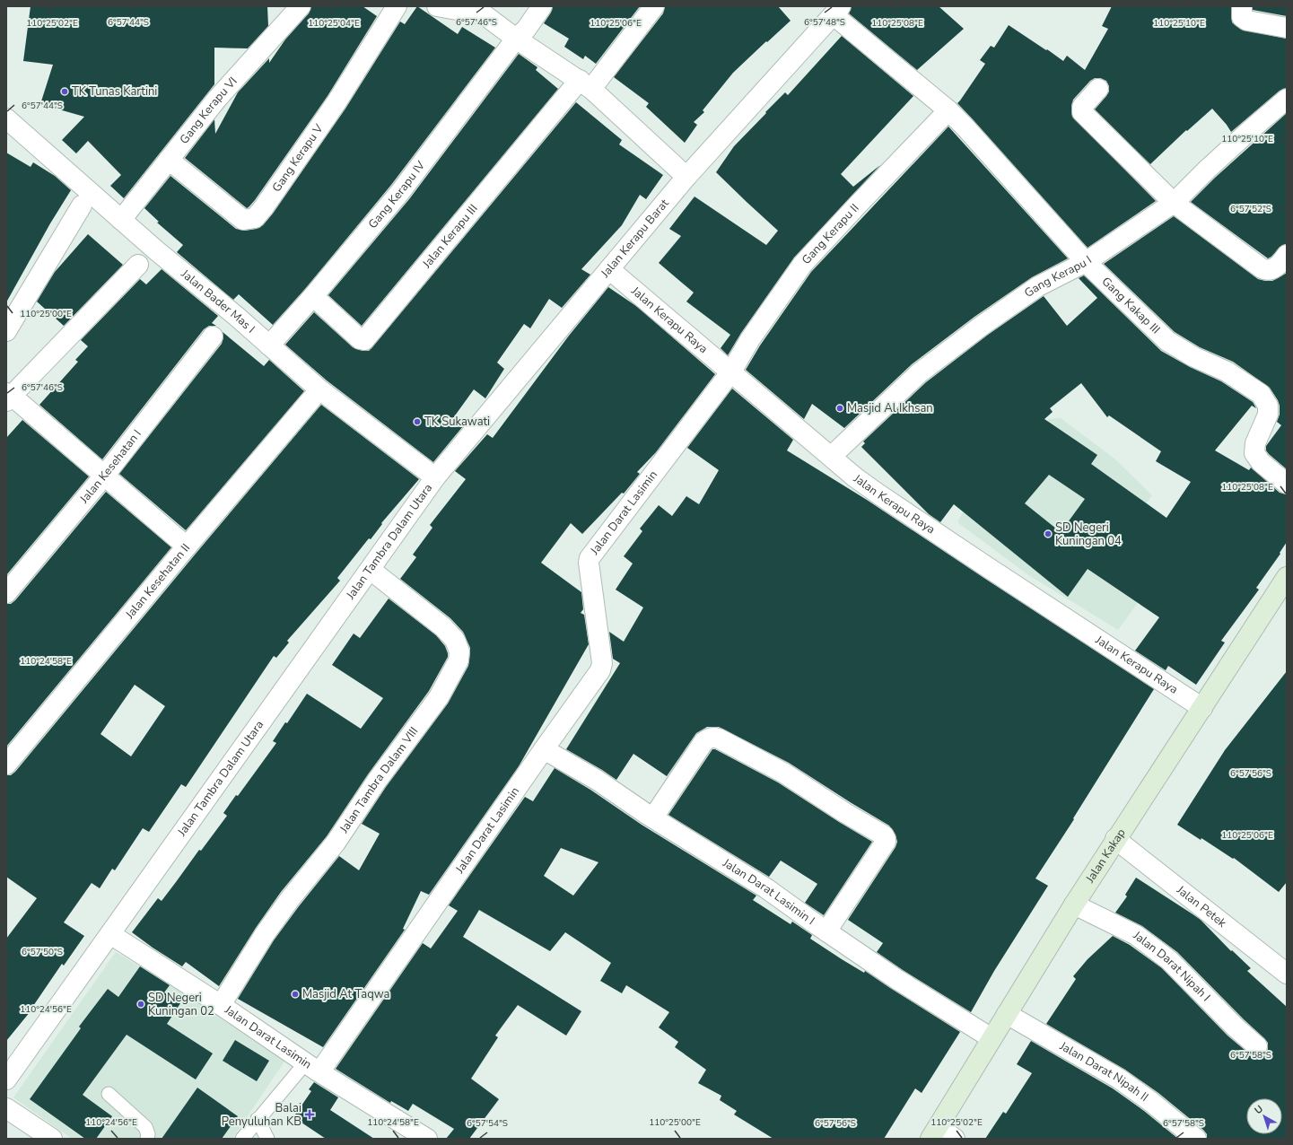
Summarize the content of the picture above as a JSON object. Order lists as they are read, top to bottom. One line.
{"streets":{"street":["Gang Kerapu VI","Gang Kerapu V","Gang Kerapu IV","Gang Kerapu II","Jalan Kerapu III","Jalan Kerapu Barat","Gang Kerapu I","Jalan Bader Mas I","Gang Kakap III","Jalan Kerapu Raya","Jalan Kesehatan I","Jalan Darat Lasimin","Jalan Tambra Dalam Utara","Jalan Kesehatan II","Jalan Tambra Dalam VIII","Jalan Kakap","Jalan Darat Lasimin I","Jalan Petek","Jalan Darat Nipah I","Jalan Darat Nipah II"]},"crossings":[["Gang Kerapu VI","Gang Kerapu V"],["Gang Kerapu VI","Jalan Bader Mas I"],["Gang Kerapu IV","Jalan Kerapu III"],["Gang Kerapu IV","Jalan Bader Mas I"],["Gang Kerapu II","Gang Kakap III"],["Gang Kerapu II","Jalan Kerapu Raya"],["Gang Kerapu II","Jalan Darat Lasimin"],["Jalan Kerapu Barat","Jalan Bader Mas I"],["Jalan Kerapu Barat","Gang Kakap III"],["Jalan Kerapu Barat","Jalan Kerapu Raya"],["Jalan Kerapu Barat","Jalan Tambra Dalam Utara"],["Gang Kerapu I","Gang Kakap III"],["Gang Kerapu I","Jalan Kerapu Raya"],["Jalan Bader Mas I","Jalan Tambra Dalam Utara"],["Jalan Kerapu Raya","Jalan Darat Lasimin"],["Jalan Kerapu Raya","Jalan Kakap"],["Jalan Darat Lasimin","Jalan Tambra Dalam Utara"],["Jalan Darat Lasimin","Jalan Tambra Dalam VIII"],["Jalan Darat Lasimin","Jalan Darat Lasimin I"],["Jalan Tambra Dalam Utara","Jalan Tambra Dalam VIII"],["Jalan Kakap","Jalan Darat Lasimin I"],["Jalan Kakap","Jalan Petek"],["Jalan Kakap","Jalan Darat Nipah I"],["Jalan Kakap","Jalan Darat Nipah II"]],"places":{"other":["TK Tunas Kartini","Masjid Al Ikhsan","TK Sukawati","SD Negeri Kuningan 04","Masjid At Taqwa","SD Negeri Kuningan 02"],"health":["Balai Penyuluhan KB"]},"north":"top left","coordinates":["6°57'44\"S","6°57'46\"S","6°57'48\"S","110°25'10\"E","110°25'02\"E","110°25'04\"E","110°25'06\"E","110°25'08\"E","6°57'52\"S","110°25'00\"E","110°24'58\"E","6°57'56\"S","6°57'50\"S","110°24'56\"E","6°57'58\"S","6°57'54\"S"]}
